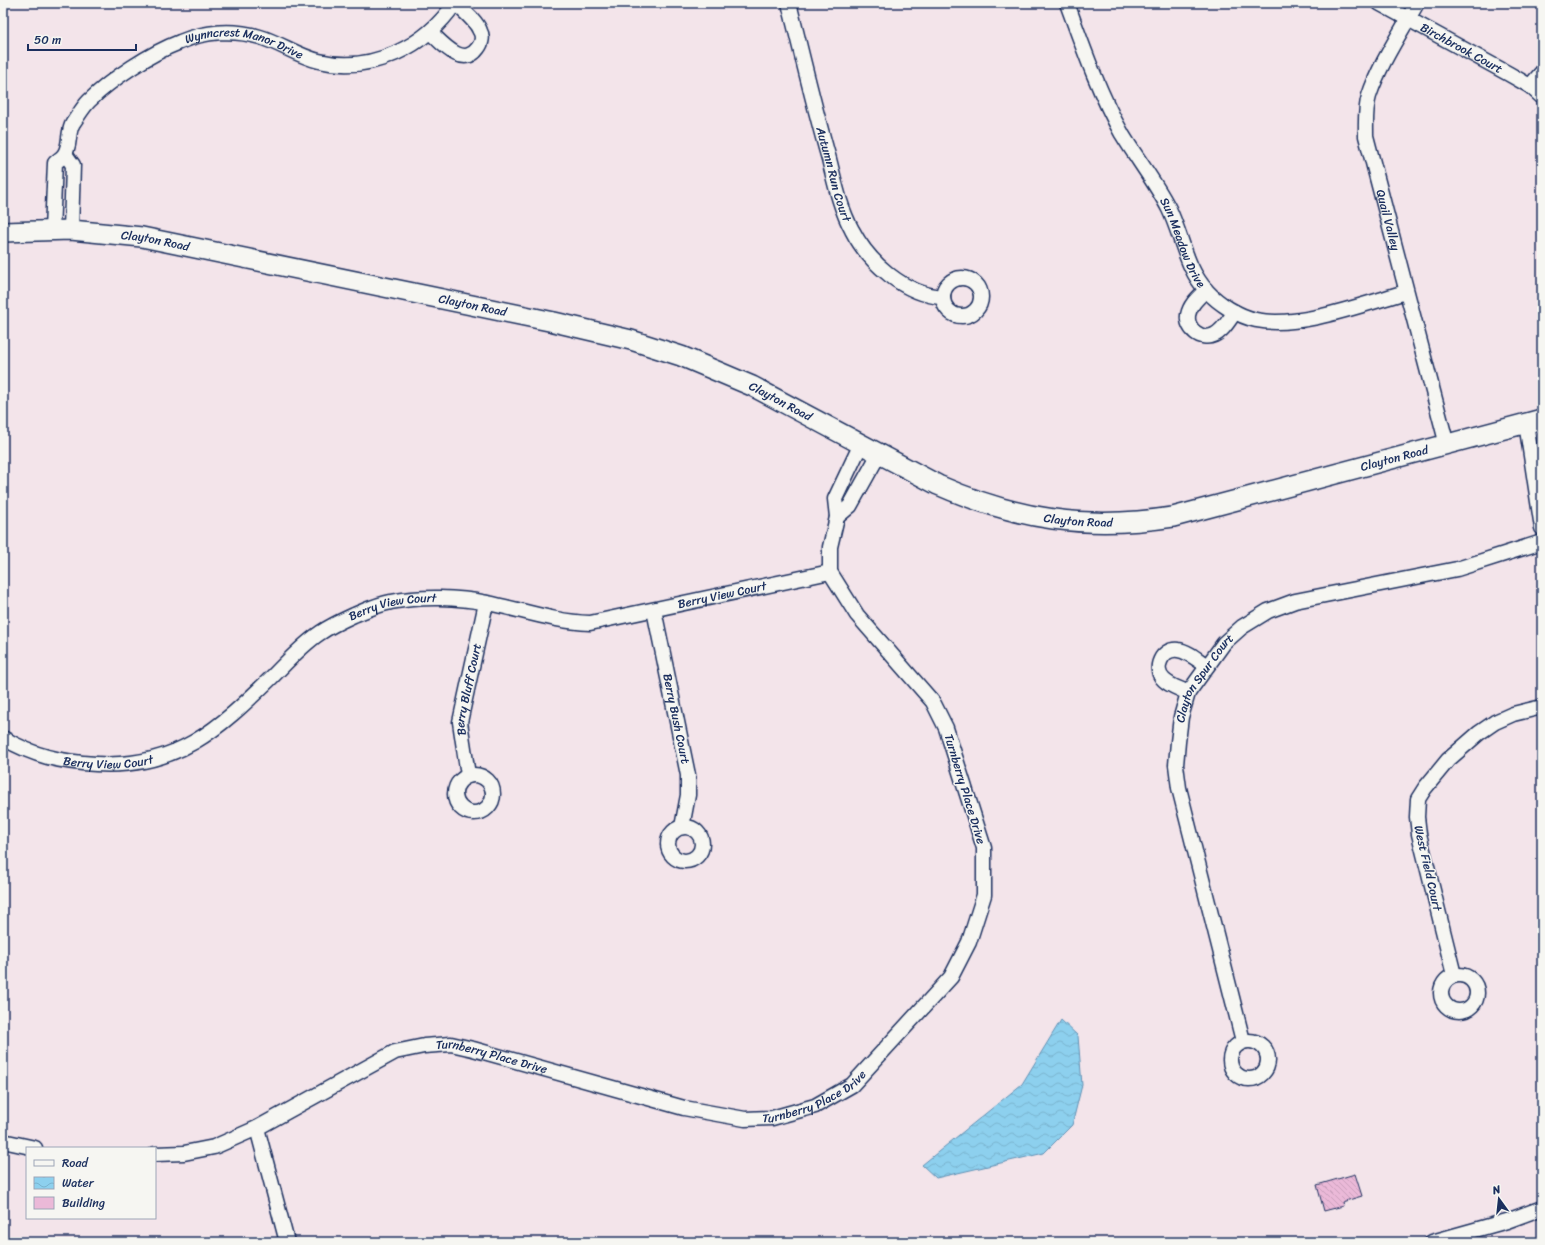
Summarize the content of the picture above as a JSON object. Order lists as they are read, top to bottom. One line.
{"streets":{"main road":["Clayton Road"],"street":["Birchbrook Court","Wynncrest Manor Drive","Autumn Run Court","Quail Valley","Sun Meadow Drive","Berry View Court","Clayton Spur Court","Berry Bluff Court","Berry Bush Court","Turnberry Place Drive","West Field Court"]},"crossings":[["Birchbrook Court","Quail Valley"],["Wynncrest Manor Drive","Clayton Road"],["Quail Valley","Clayton Road"],["Quail Valley","Sun Meadow Drive"],["Berry View Court","Berry Bluff Court"],["Berry View Court","Berry Bush Court"],["Berry View Court","Turnberry Place Drive"]],"legend":["Road","Water","Building"],"scale_bar":"50 m","north":"top"}
